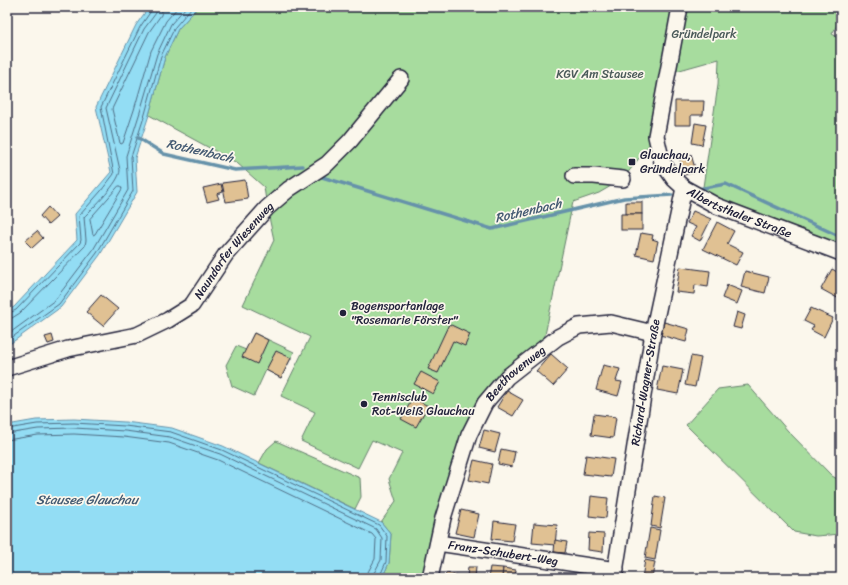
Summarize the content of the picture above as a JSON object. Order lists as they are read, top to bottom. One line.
{"streets":{"street":["Albertsthaler Straße","Naundorfer Wiesenweg","Beethovenweg","Richard-Wagner-Straße","Franz-Schubert-Weg"]},"crossings":[["Albertsthaler Straße","Richard-Wagner-Straße"],["Beethovenweg","Richard-Wagner-Straße"],["Beethovenweg","Franz-Schubert-Weg"],["Richard-Wagner-Straße","Franz-Schubert-Weg"]],"water":["Rothenbach","Stausee Glauchau"],"parks":["Gründelpark","KGV Am Stausee"],"places":{"transit":["Glauchau, Gründelpark"],"other":["Bogensportanlage \"Rosemarie Förster\"","Tennisclub Rot-Weiß Glauchau"]}}
